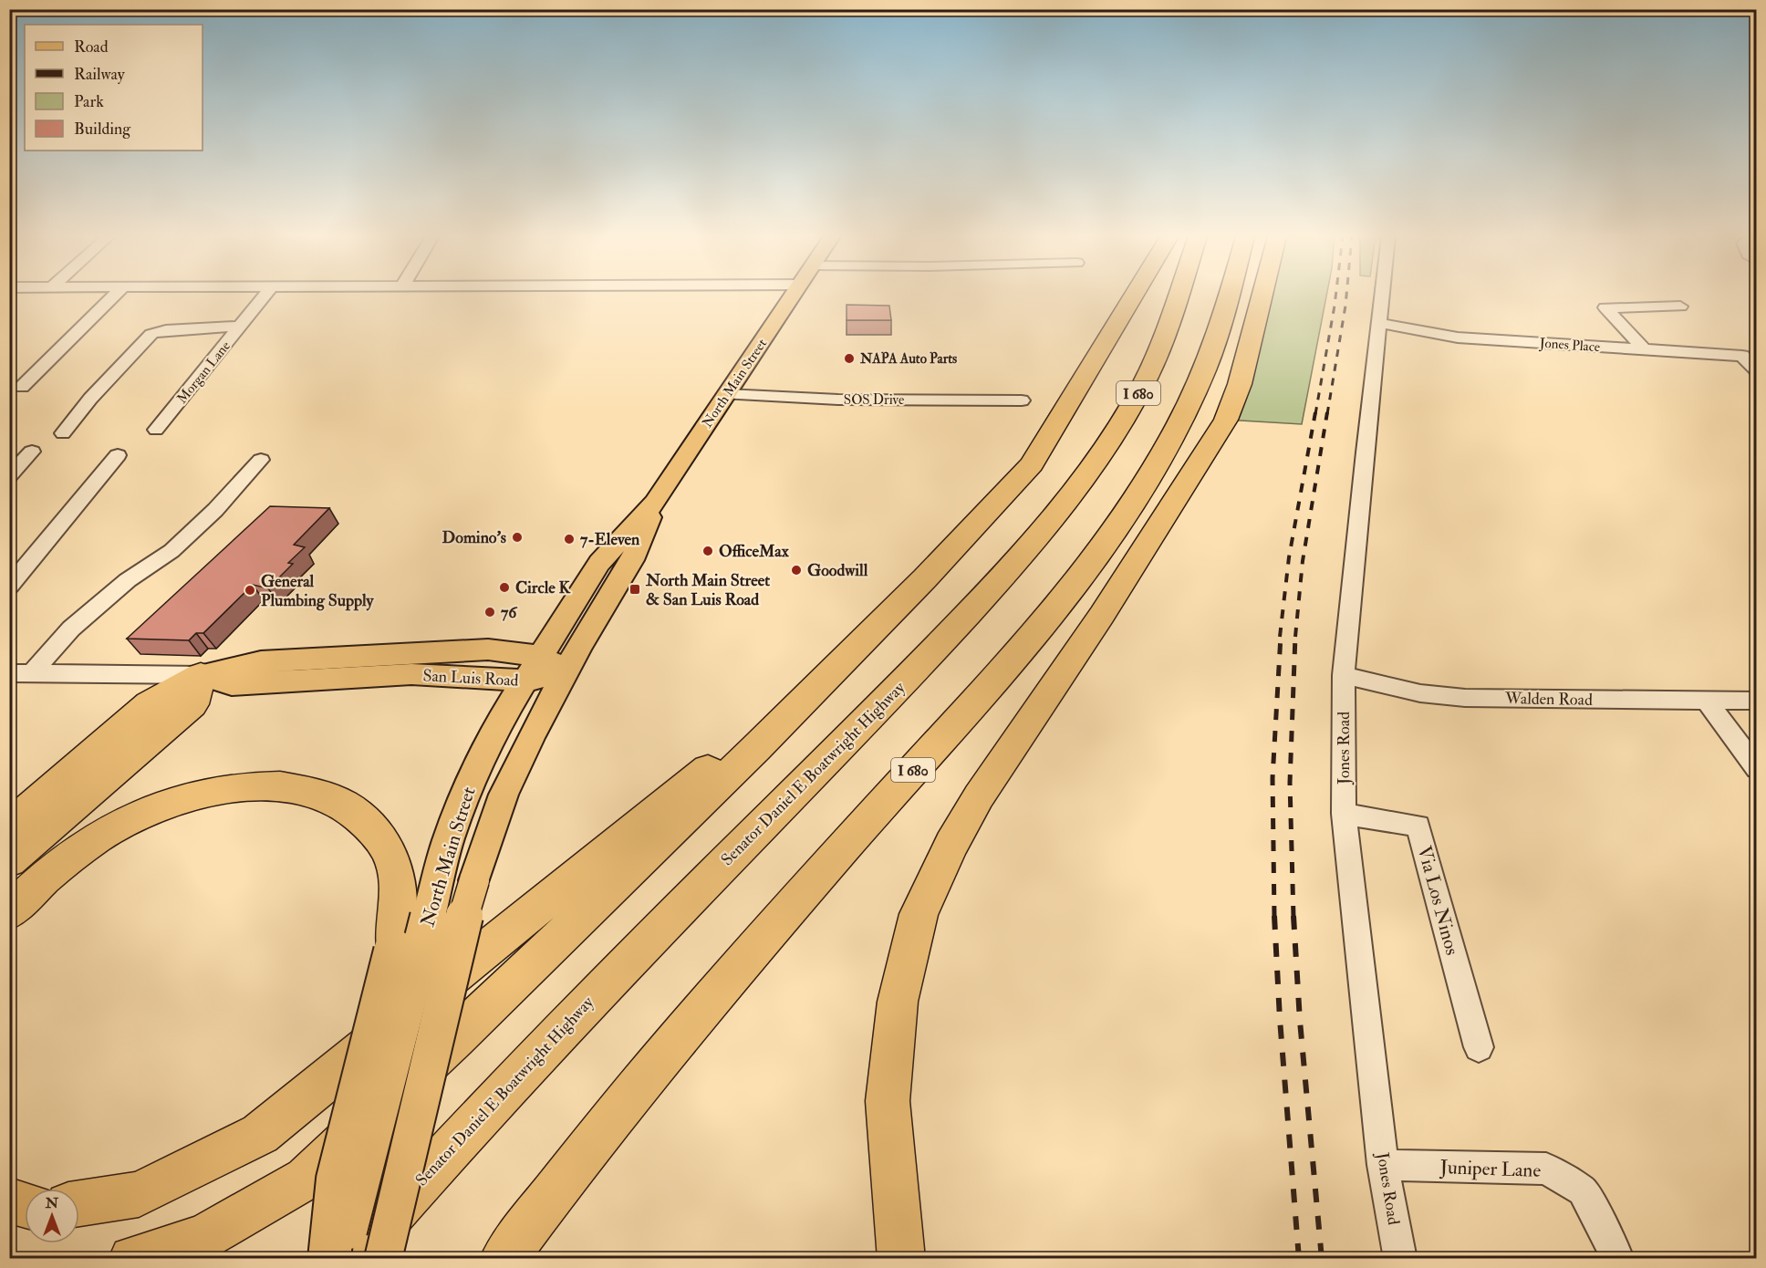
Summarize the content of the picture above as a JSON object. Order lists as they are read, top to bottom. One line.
{"streets":{"highway":["I 680","Senator Daniel E Boatwright Highway"],"main road":["North Main Street","San Luis Road"],"street":["Jones Place","Morgan Lane","SOS Drive","Walden Road","Jones Road","Via Los Ninos","Juniper Lane"]},"crossings":[["Jones Place","Jones Road"],["North Main Street","SOS Drive"],["North Main Street","San Luis Road"],["Walden Road","Jones Road"],["Jones Road","Via Los Ninos"],["Jones Road","Juniper Lane"]],"places":{"other":["NAPA Auto Parts","Domino's","7-Eleven","OfficeMax","Goodwill","Circle K","General Plumbing Supply","76"],"transit":["North Main Street & San Luis Road"]},"legend":["Road","Railway","Park","Building"],"north":"top"}
